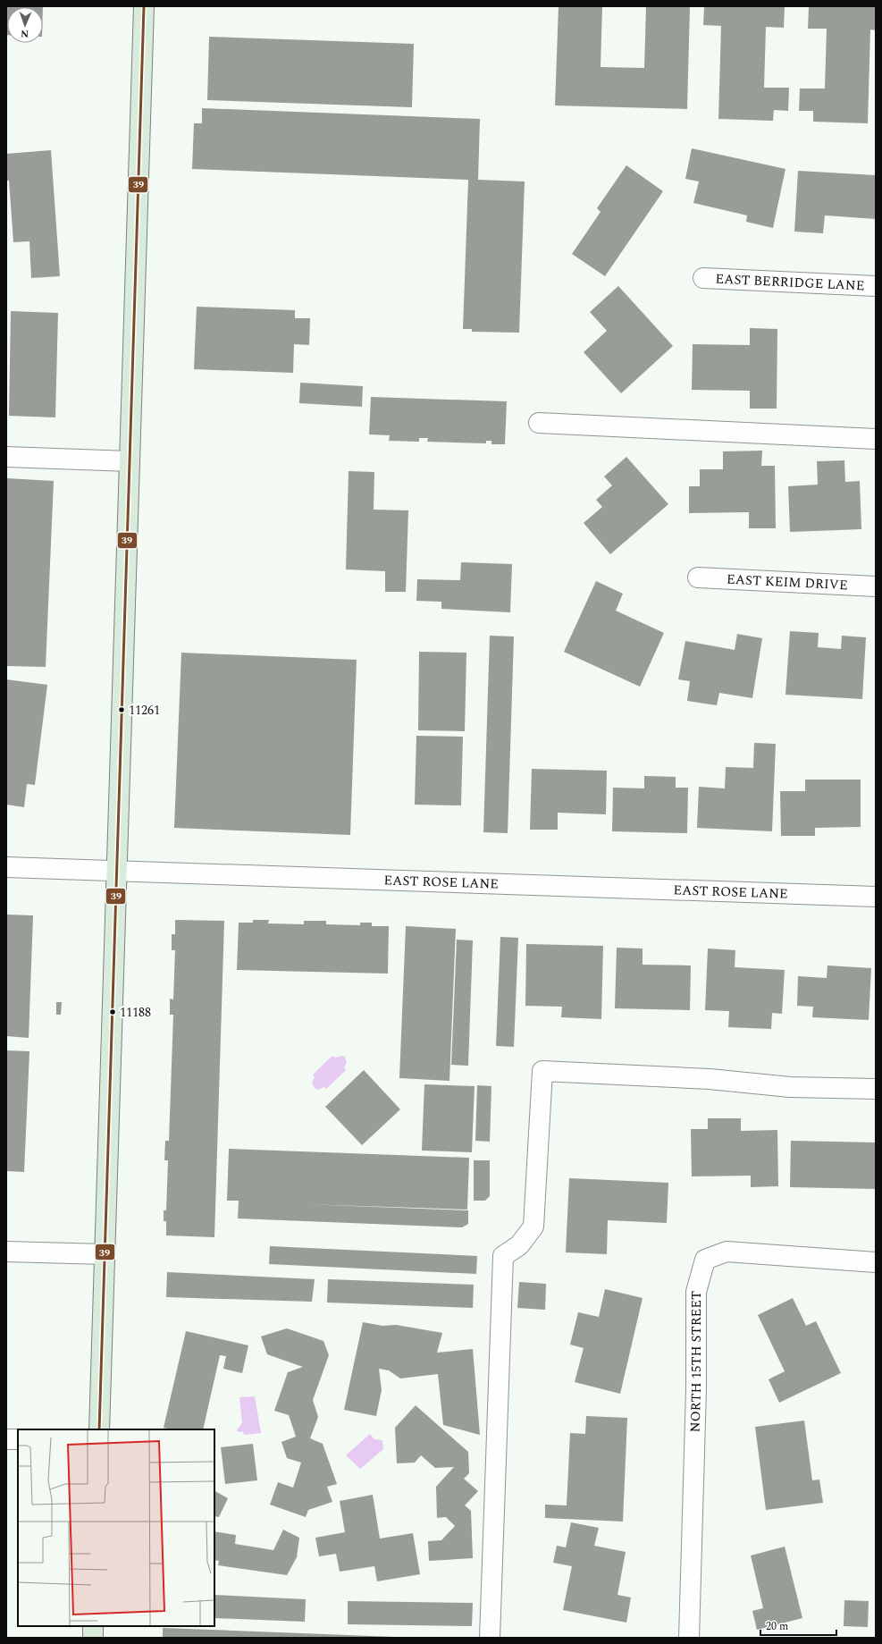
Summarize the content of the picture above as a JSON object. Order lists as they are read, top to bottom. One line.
{"streets":{"street":["EAST BERRIDGE LANE","EAST KEIM DRIVE","EAST ROSE LANE","NORTH 15TH STREET"]},"places":["11261","11188"],"lines":["transit line 39"],"scale_bar":"20 m","north":"bottom"}
